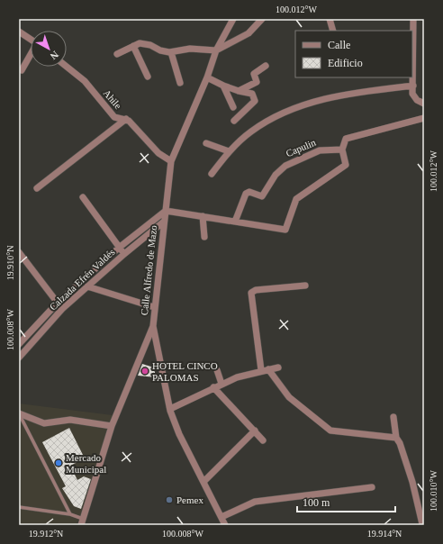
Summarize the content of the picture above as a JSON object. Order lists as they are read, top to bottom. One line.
{"streets":{"street":["Ahile","Capulin","Calle Alfredo de Mazo","Calzada Efrén Valdés"]},"crossings":[["Ahile","Calle Alfredo de Mazo"],["Calle Alfredo de Mazo","Calzada Efrén Valdés"]],"places":["HOTEL CINCO PALOMAS","Mercado Municipal","Pemex"],"legend":["Calle","Edificio"],"scale_bar":"100 m","north":"bottom right","coordinates":["100.012°W","19.910°N","100.008°W","100.010°W","19.912°N","19.914°N"]}
